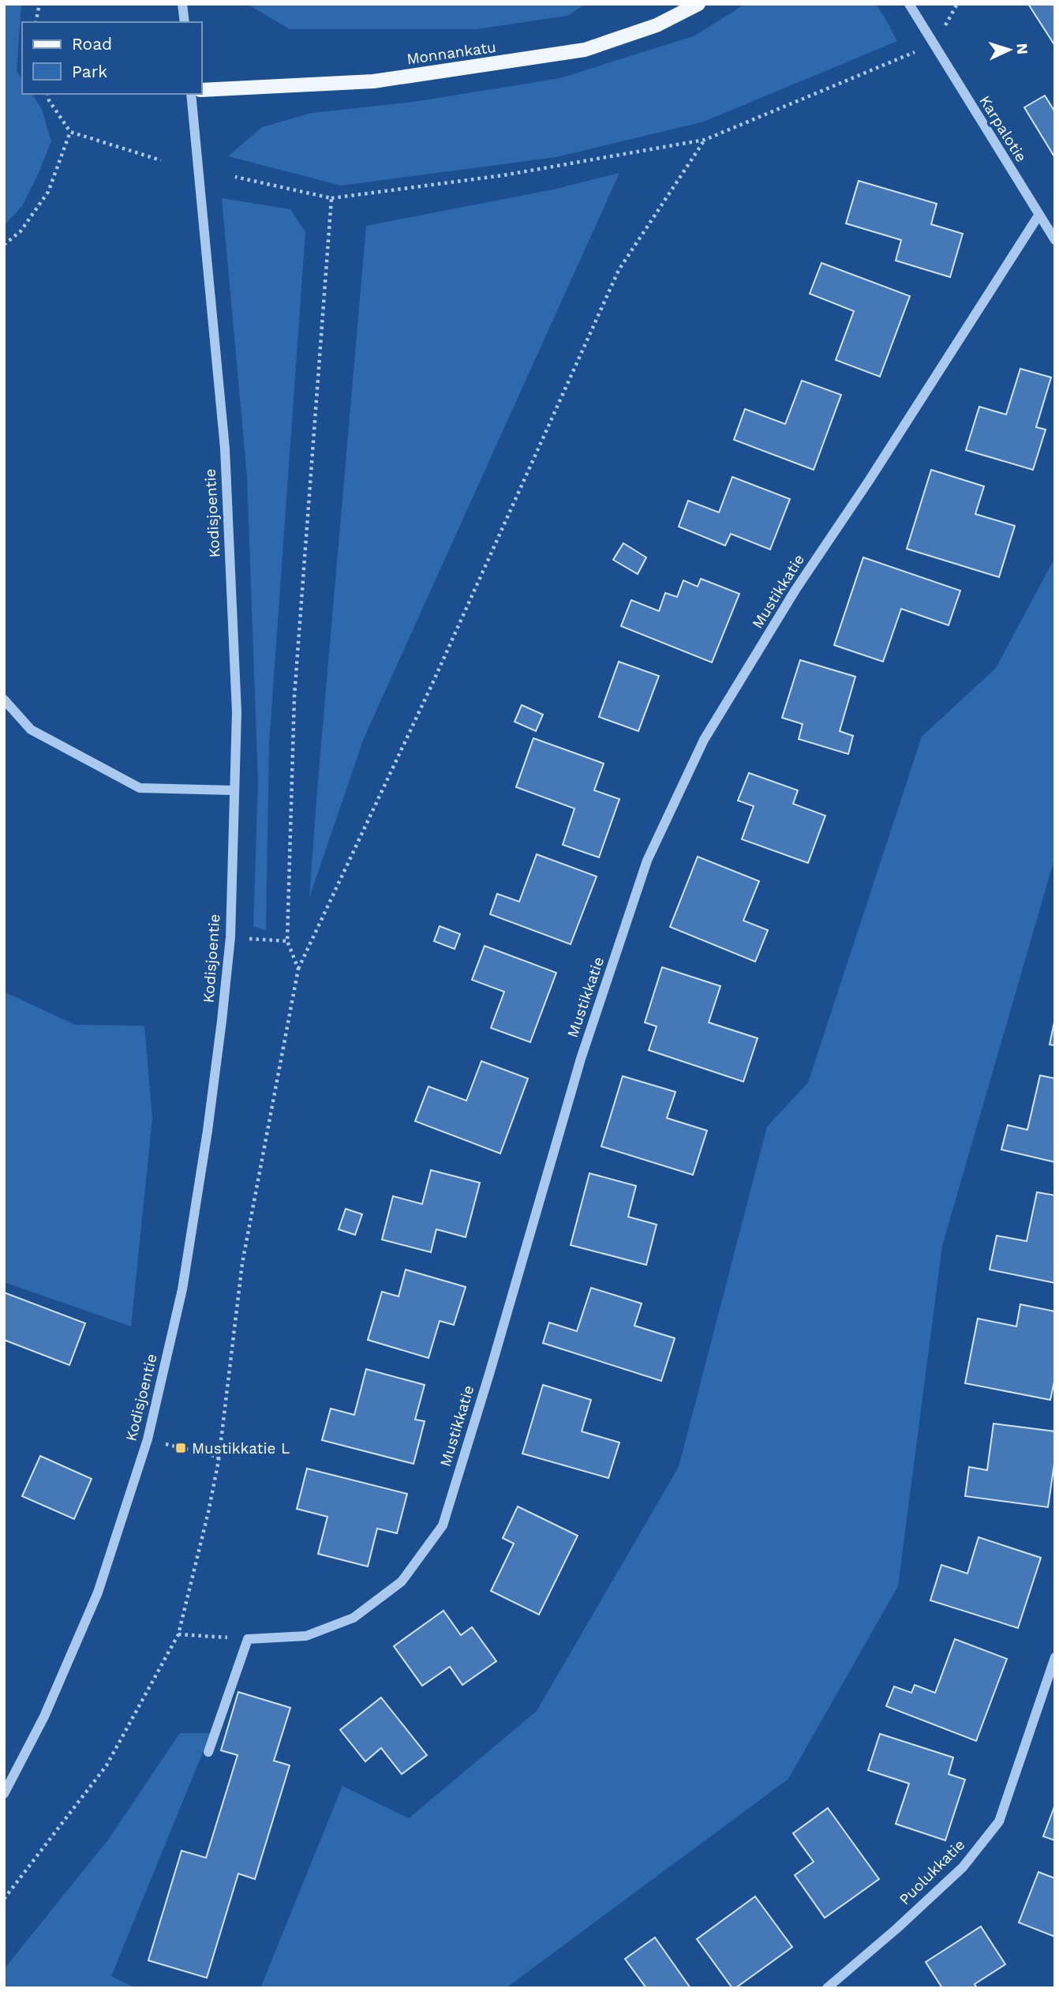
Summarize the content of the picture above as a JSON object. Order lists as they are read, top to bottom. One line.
{"streets":{"main road":["Monnankatu"],"street":["Karpalotie","Kodisjoentie","Mustikkatie","Puolukkatie"]},"crossings":[["Karpalotie","Mustikkatie"]],"places":{"transit":["Mustikkatie L"]},"legend":["Road","Park"],"north":"right"}
